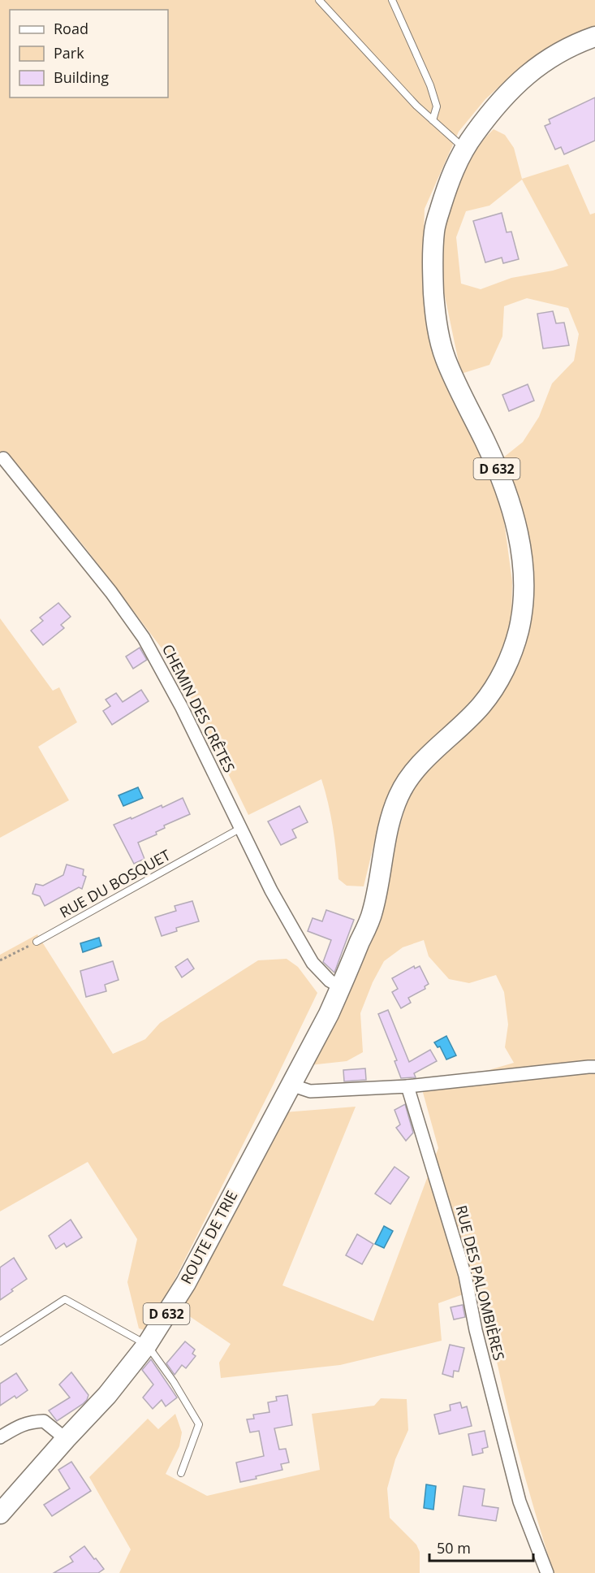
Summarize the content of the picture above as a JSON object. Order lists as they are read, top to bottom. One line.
{"streets":{"main road":["D 632","ROUTE DE TRIE"],"street":["CHEMIN DES CRÊTES","RUE DES PALOMBIÈRES"],"lane":["RUE DU BOSQUET"]},"crossings":[["D 632","CHEMIN DES CRÊTES"],["D 632","ROUTE DE TRIE"],["CHEMIN DES CRÊTES","RUE DU BOSQUET"]],"legend":["Road","Park","Building"],"scale_bar":"50 m"}
